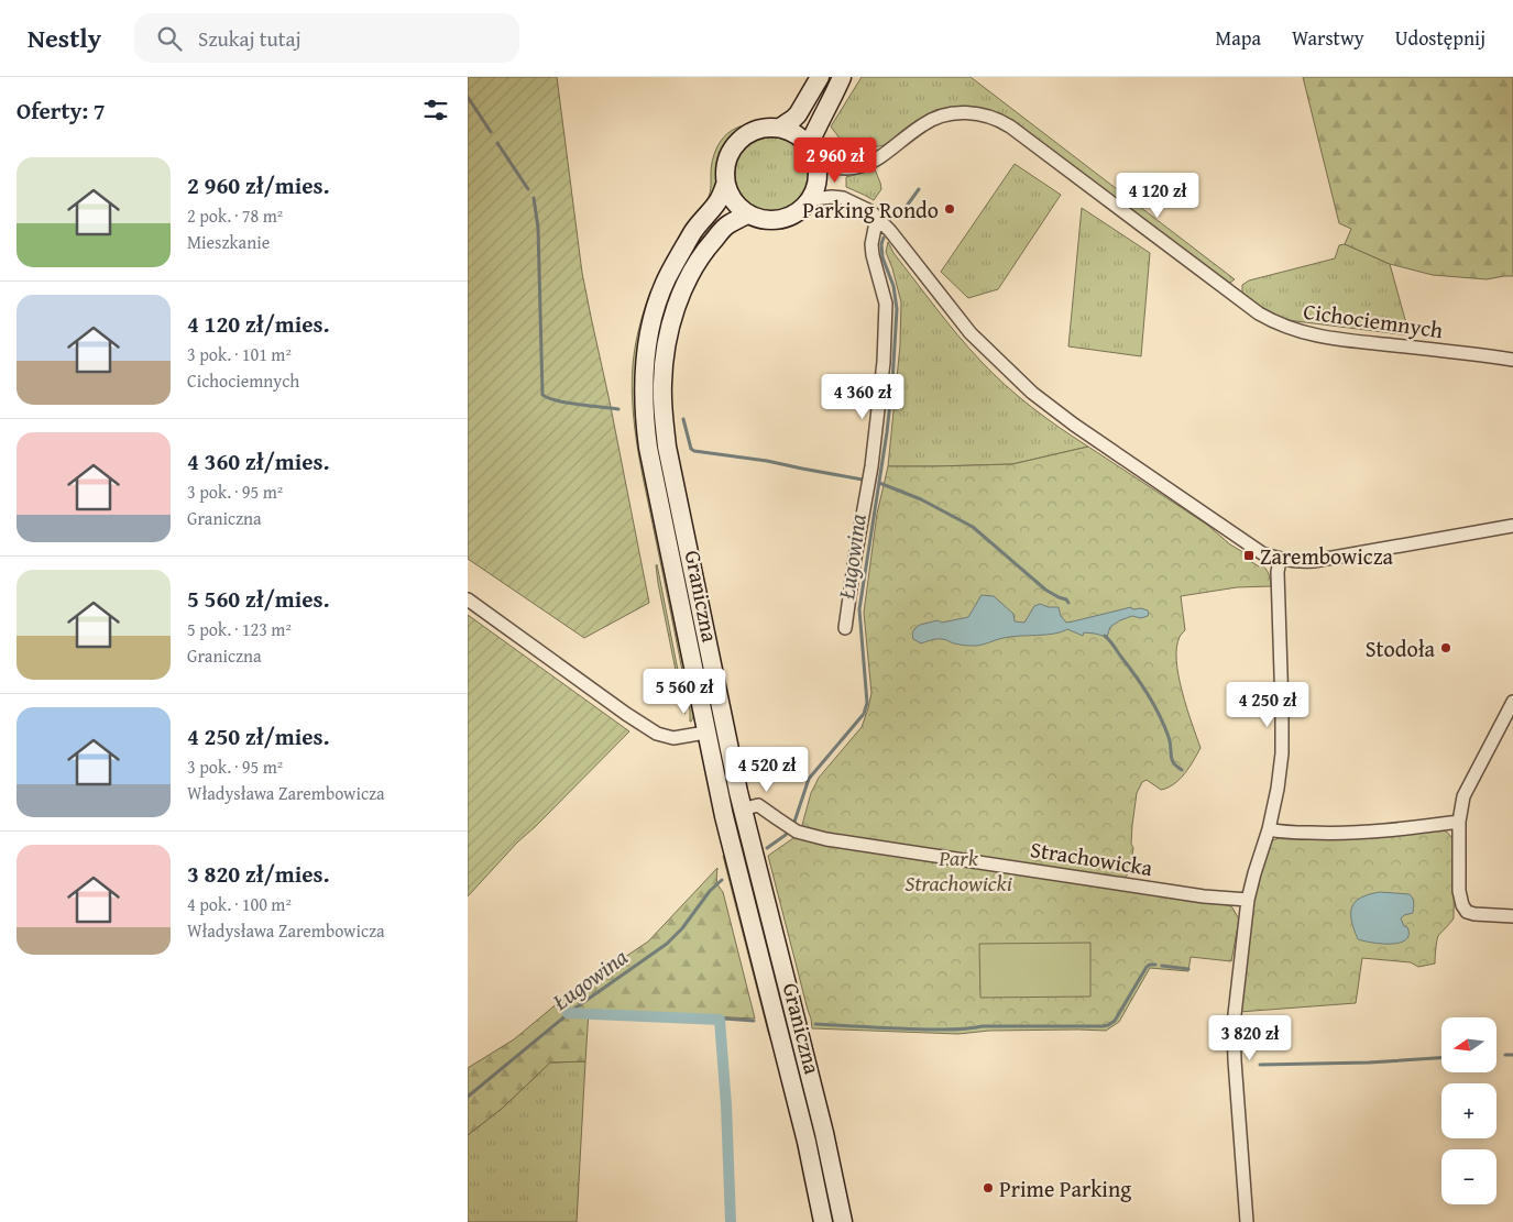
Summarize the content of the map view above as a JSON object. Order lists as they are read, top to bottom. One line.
{"streets":{"main road":["Graniczna"],"street":["Cichociemnych","Strachowicka"]},"crossings":[["Cichociemnych","Graniczna"],["Graniczna","Strachowicka"]],"water":["Ługowina"],"parks":["Park Strachowicki"],"places":{"other":["Parking Rondo","Stodoła","Prime Parking"],"transit":["Zarembowicza"]},"north":"left","page":{"header":"Nestly","search":"Szukaj tutaj","nav":["Mapa","Warstwy","Udostępnij"],"heading":"Oferty: 7","price":["2 960 zł","4 120 zł","4 360 zł","5 560 zł","4 250 zł","4 520 zł","3 820 zł"],"list":[{"name":"2 960 zł/mies.","note":"2 pok. · 78 m² · Mieszkanie"},{"name":"4 120 zł/mies.","note":"3 pok. · 101 m² · Cichociemnych"},{"name":"4 360 zł/mies.","note":"3 pok. · 95 m² · Graniczna"},{"name":"5 560 zł/mies.","note":"5 pok. · 123 m² · Graniczna"},{"name":"4 250 zł/mies.","note":"3 pok. · 95 m² · Władysława Zarembowicza"},{"name":"3 820 zł/mies.","note":"4 pok. · 100 m² · Władysława Zarembowicza"}],"map_buttons":["+","−"]}}
